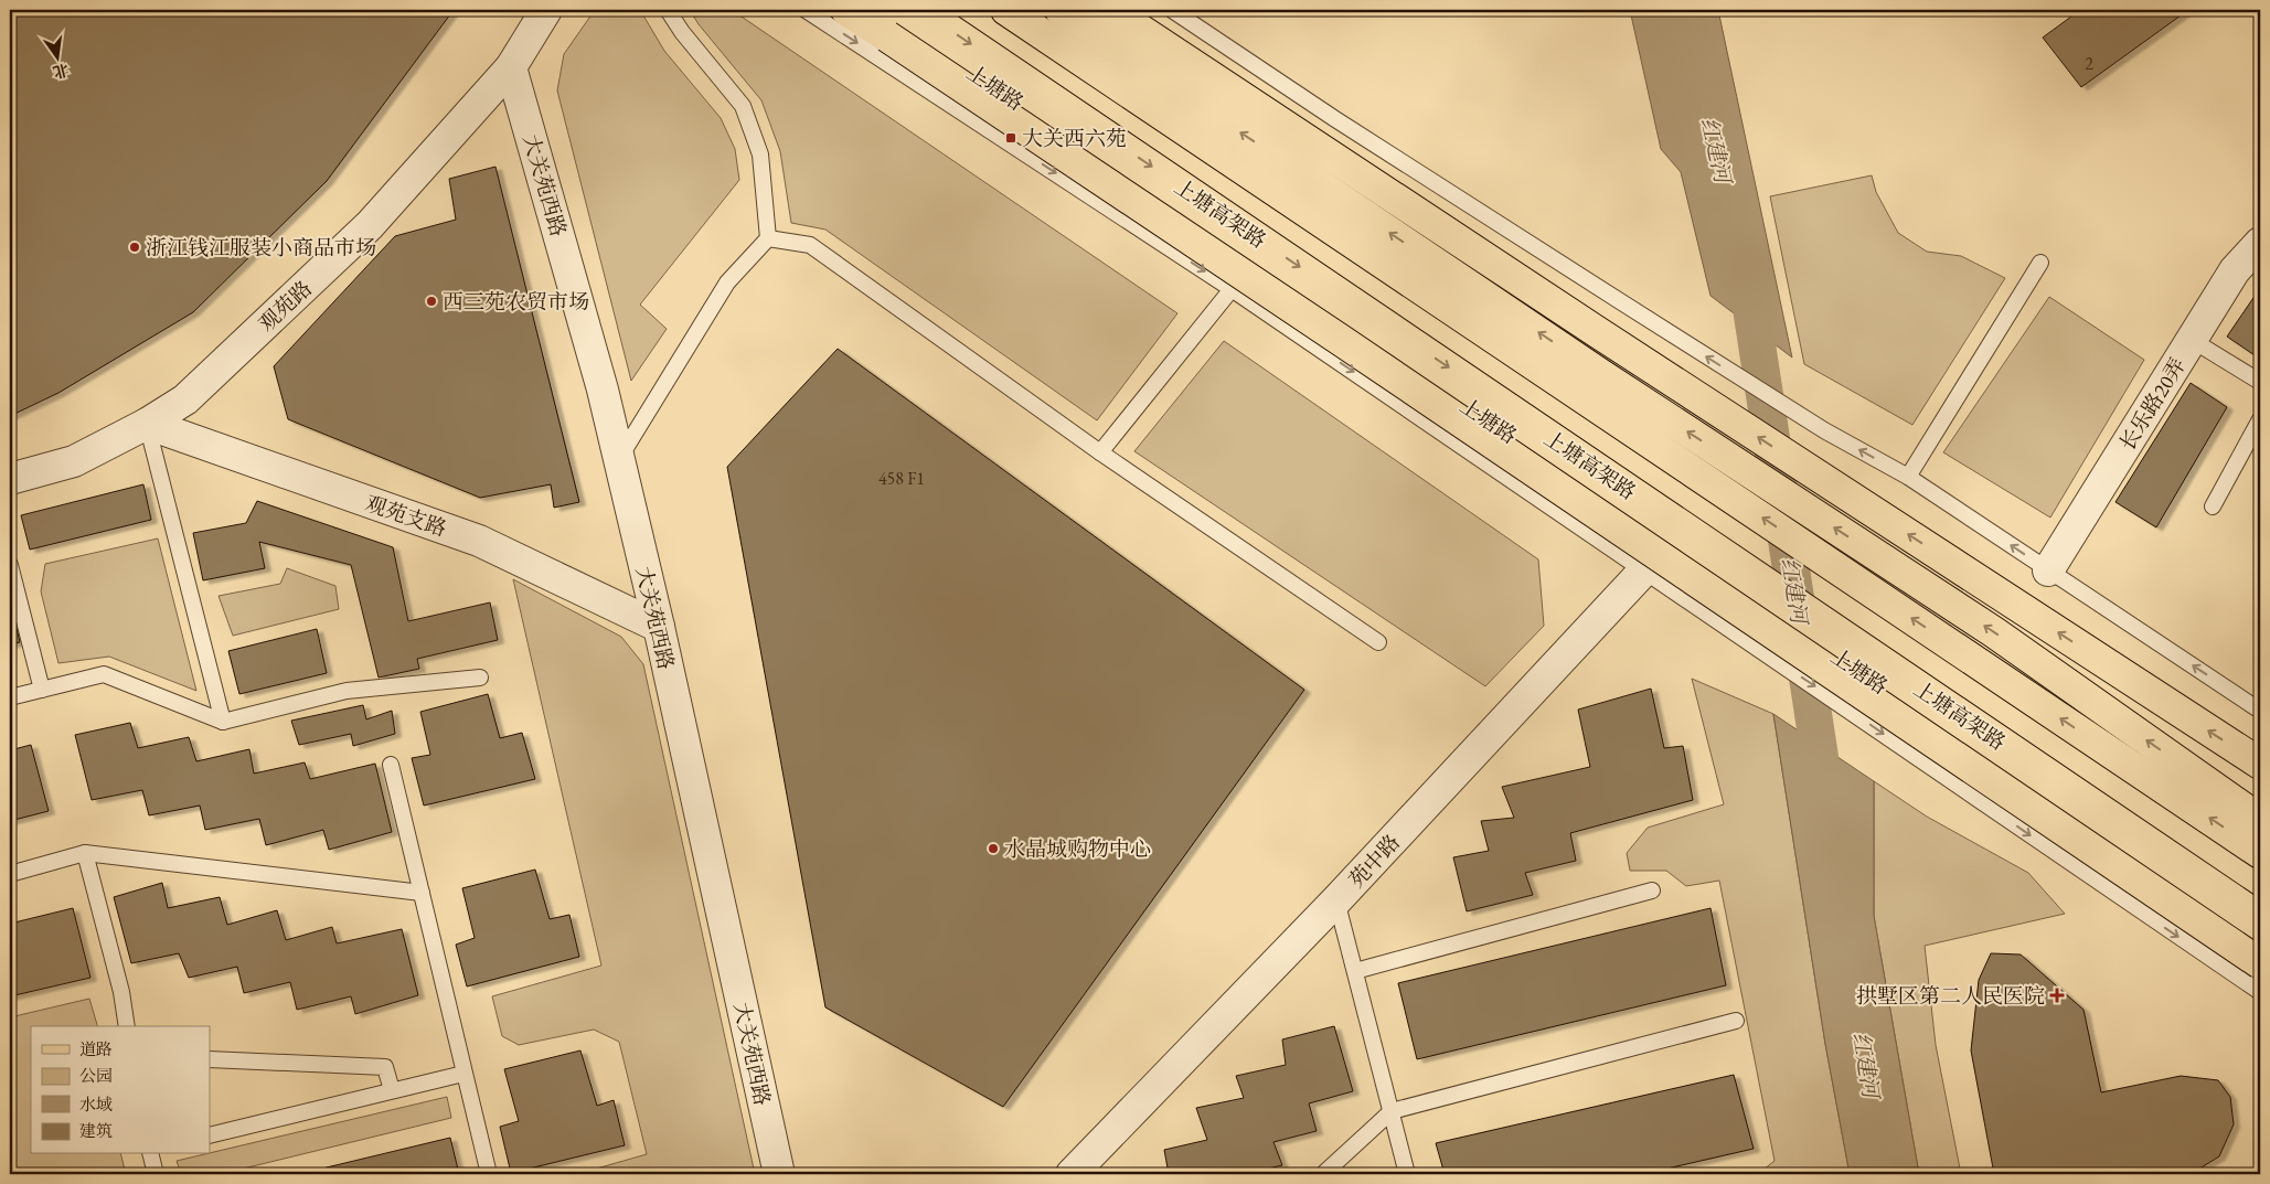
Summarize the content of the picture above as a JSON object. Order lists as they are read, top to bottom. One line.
{"streets":{"main road":["上塘路","上塘高架路"],"street":["大关苑西路","观苑路","长乐路20弄","观苑支路","苑中路"]},"crossings":[["上塘路","苑中路"],["大关苑西路","观苑路"],["大关苑西路","观苑支路"],["观苑路","观苑支路"]],"water":["红建河"],"places":{"transit":["大关西六苑"],"other":["浙江钱江服装小商品市场","西三苑农贸市场","水晶城购物中心"],"health":["拱墅区第二人民医院"]},"house_numbers":["2","458 F1"],"legend":["道路","公园","水域","建筑"],"north":"bottom"}
